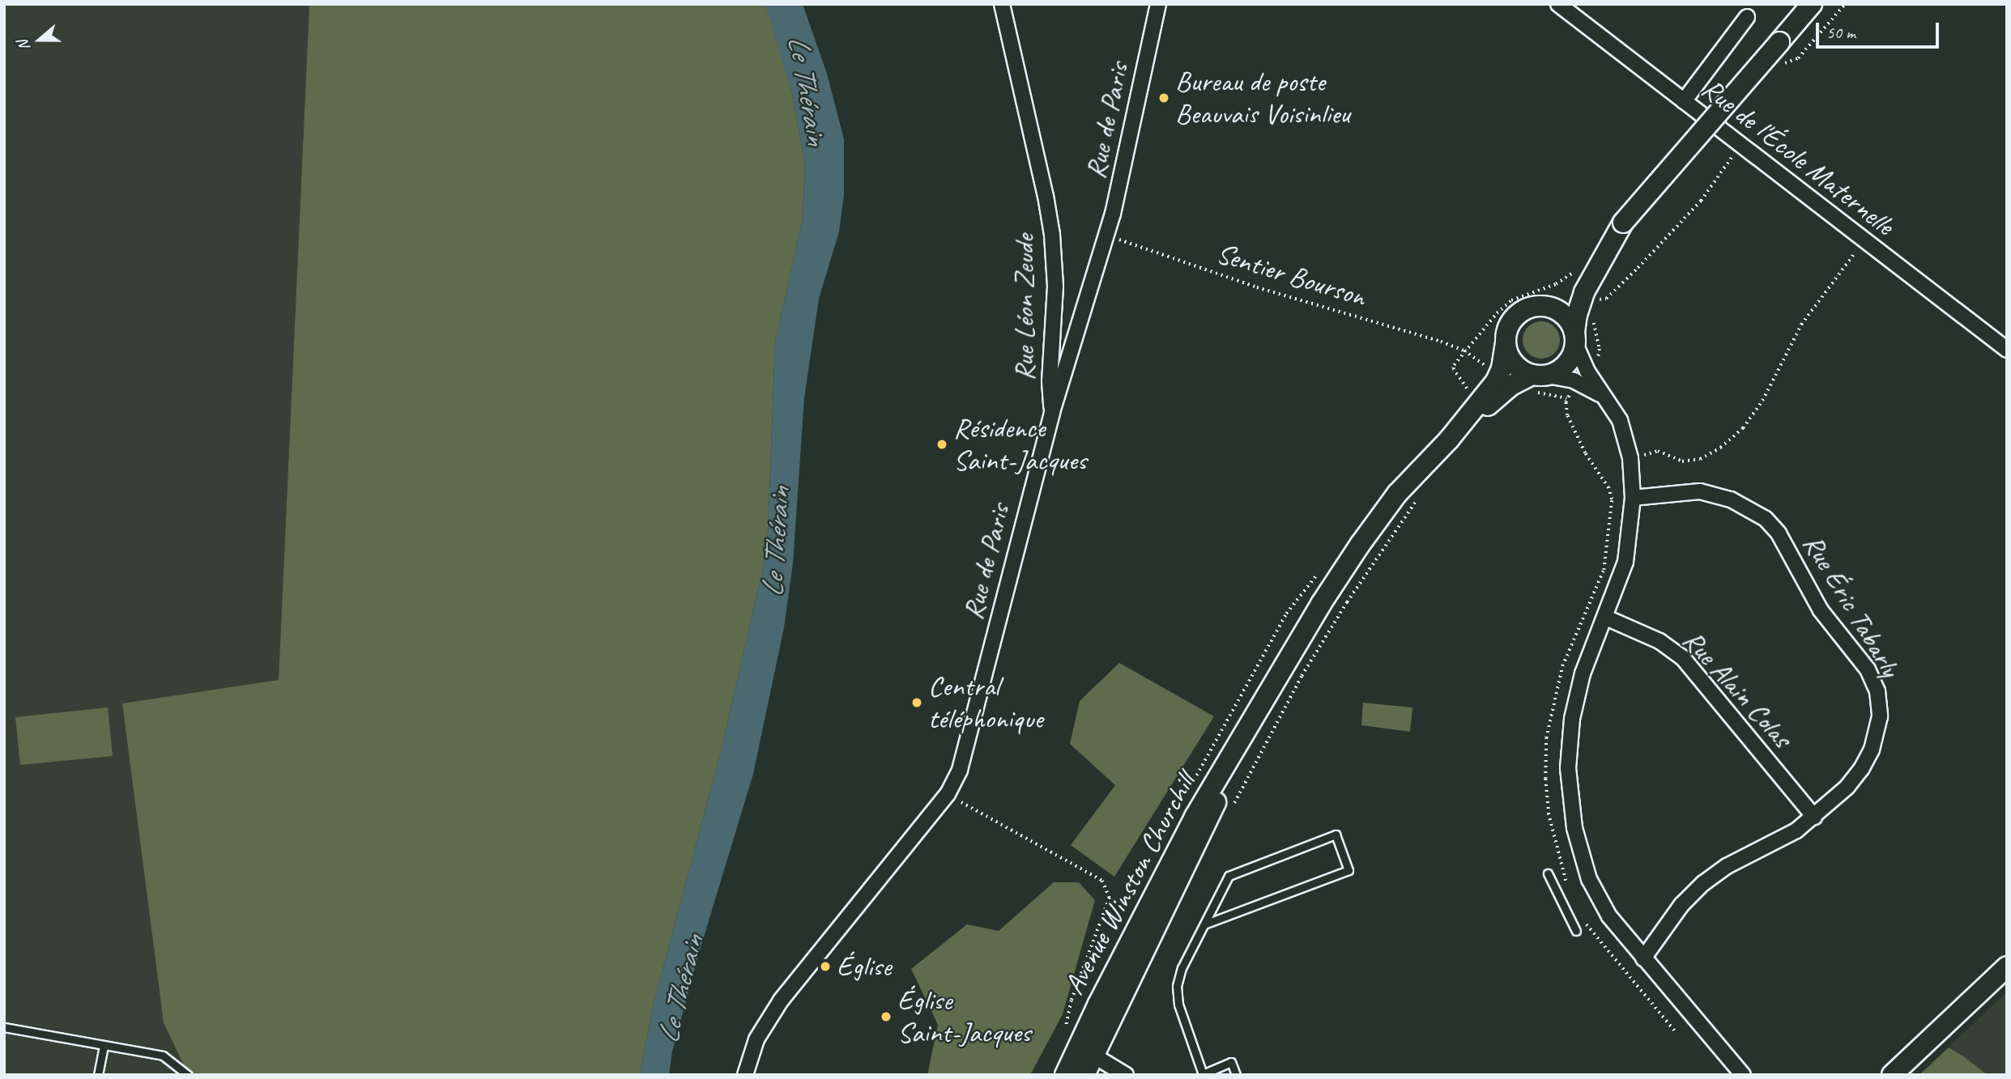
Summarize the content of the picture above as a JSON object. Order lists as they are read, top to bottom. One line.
{"streets":{"main road":["Avenue Winston Churchill"],"street":["Rue de Paris","Rue de l'École Maternelle","Rue Léon Zeude","Rue Éric Tabarly","Rue Alain Colas"],"path":["Sentier Bourson"]},"crossings":[["Rue de Paris","Sentier Bourson"],["Rue de Paris","Rue Léon Zeude"],["Rue Éric Tabarly","Rue Alain Colas"]],"water":["Le Thérain"],"places":["Bureau de poste Beauvais Voisinlieu","Résidence Saint-Jacques","Central téléphonique","Église","Église Saint-Jacques"],"scale_bar":"50 m","north":"left"}
